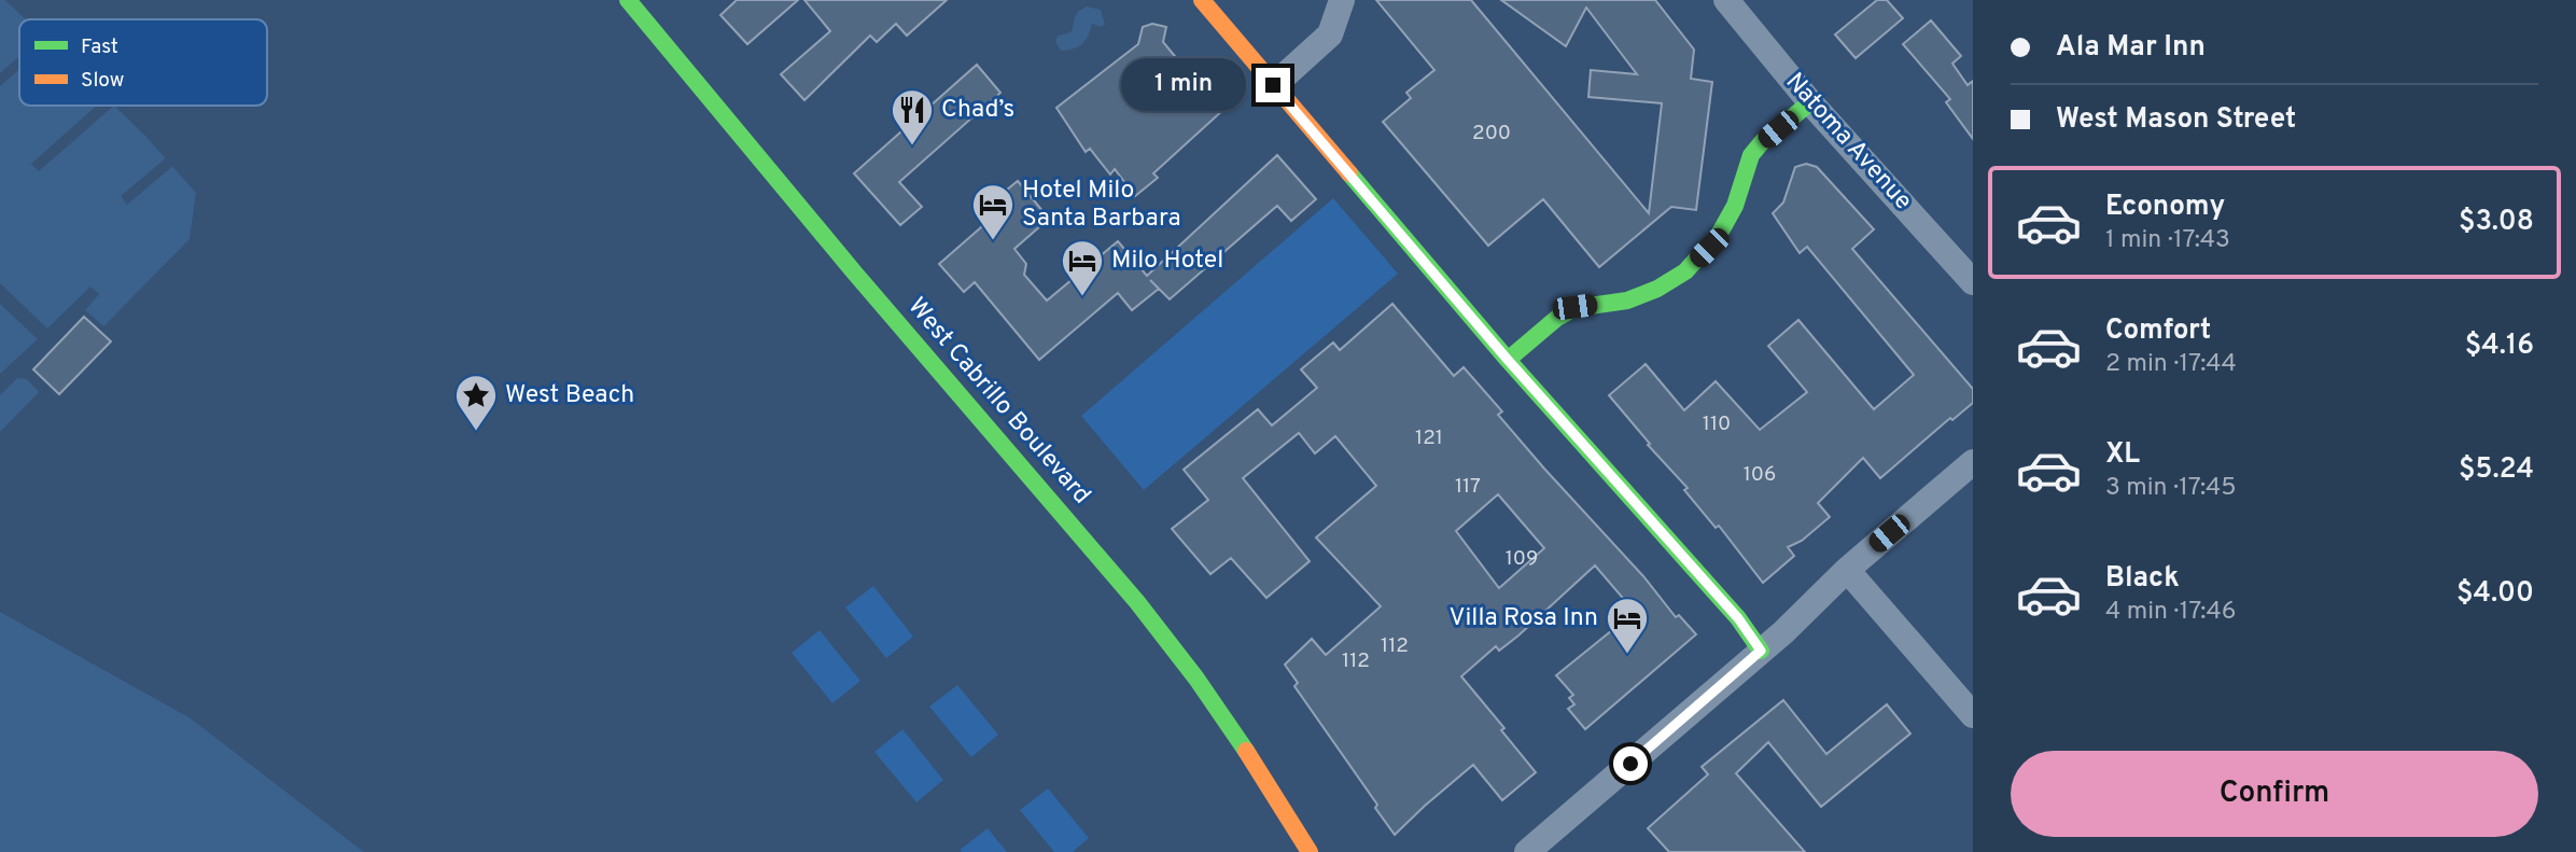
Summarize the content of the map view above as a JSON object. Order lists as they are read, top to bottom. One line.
{"streets":{"street":["Natoma Avenue","West Cabrillo Boulevard"]},"places":{"restaurant":["Chad’s"],"hotel":["Hotel Milo Santa Barbara","Milo Hotel","Villa Rosa Inn"],"place":["West Beach"]},"house_numbers":["200","110","121","106","117","109","112","112"],"legend":["Fast","Slow"],"page":{"banner":["Ala Mar Inn","West Mason Street"],"bubble":"1 min","list":[{"name":"Economy","note":"1 min · 17:43","value":"$3.08"},{"name":"Comfort","note":"2 min · 17:44","value":"$4.16"},{"name":"XL","note":"3 min · 17:45","value":"$5.24"},{"name":"Black","note":"4 min · 17:46","value":"$4.00"}],"buttons":"Confirm"}}
